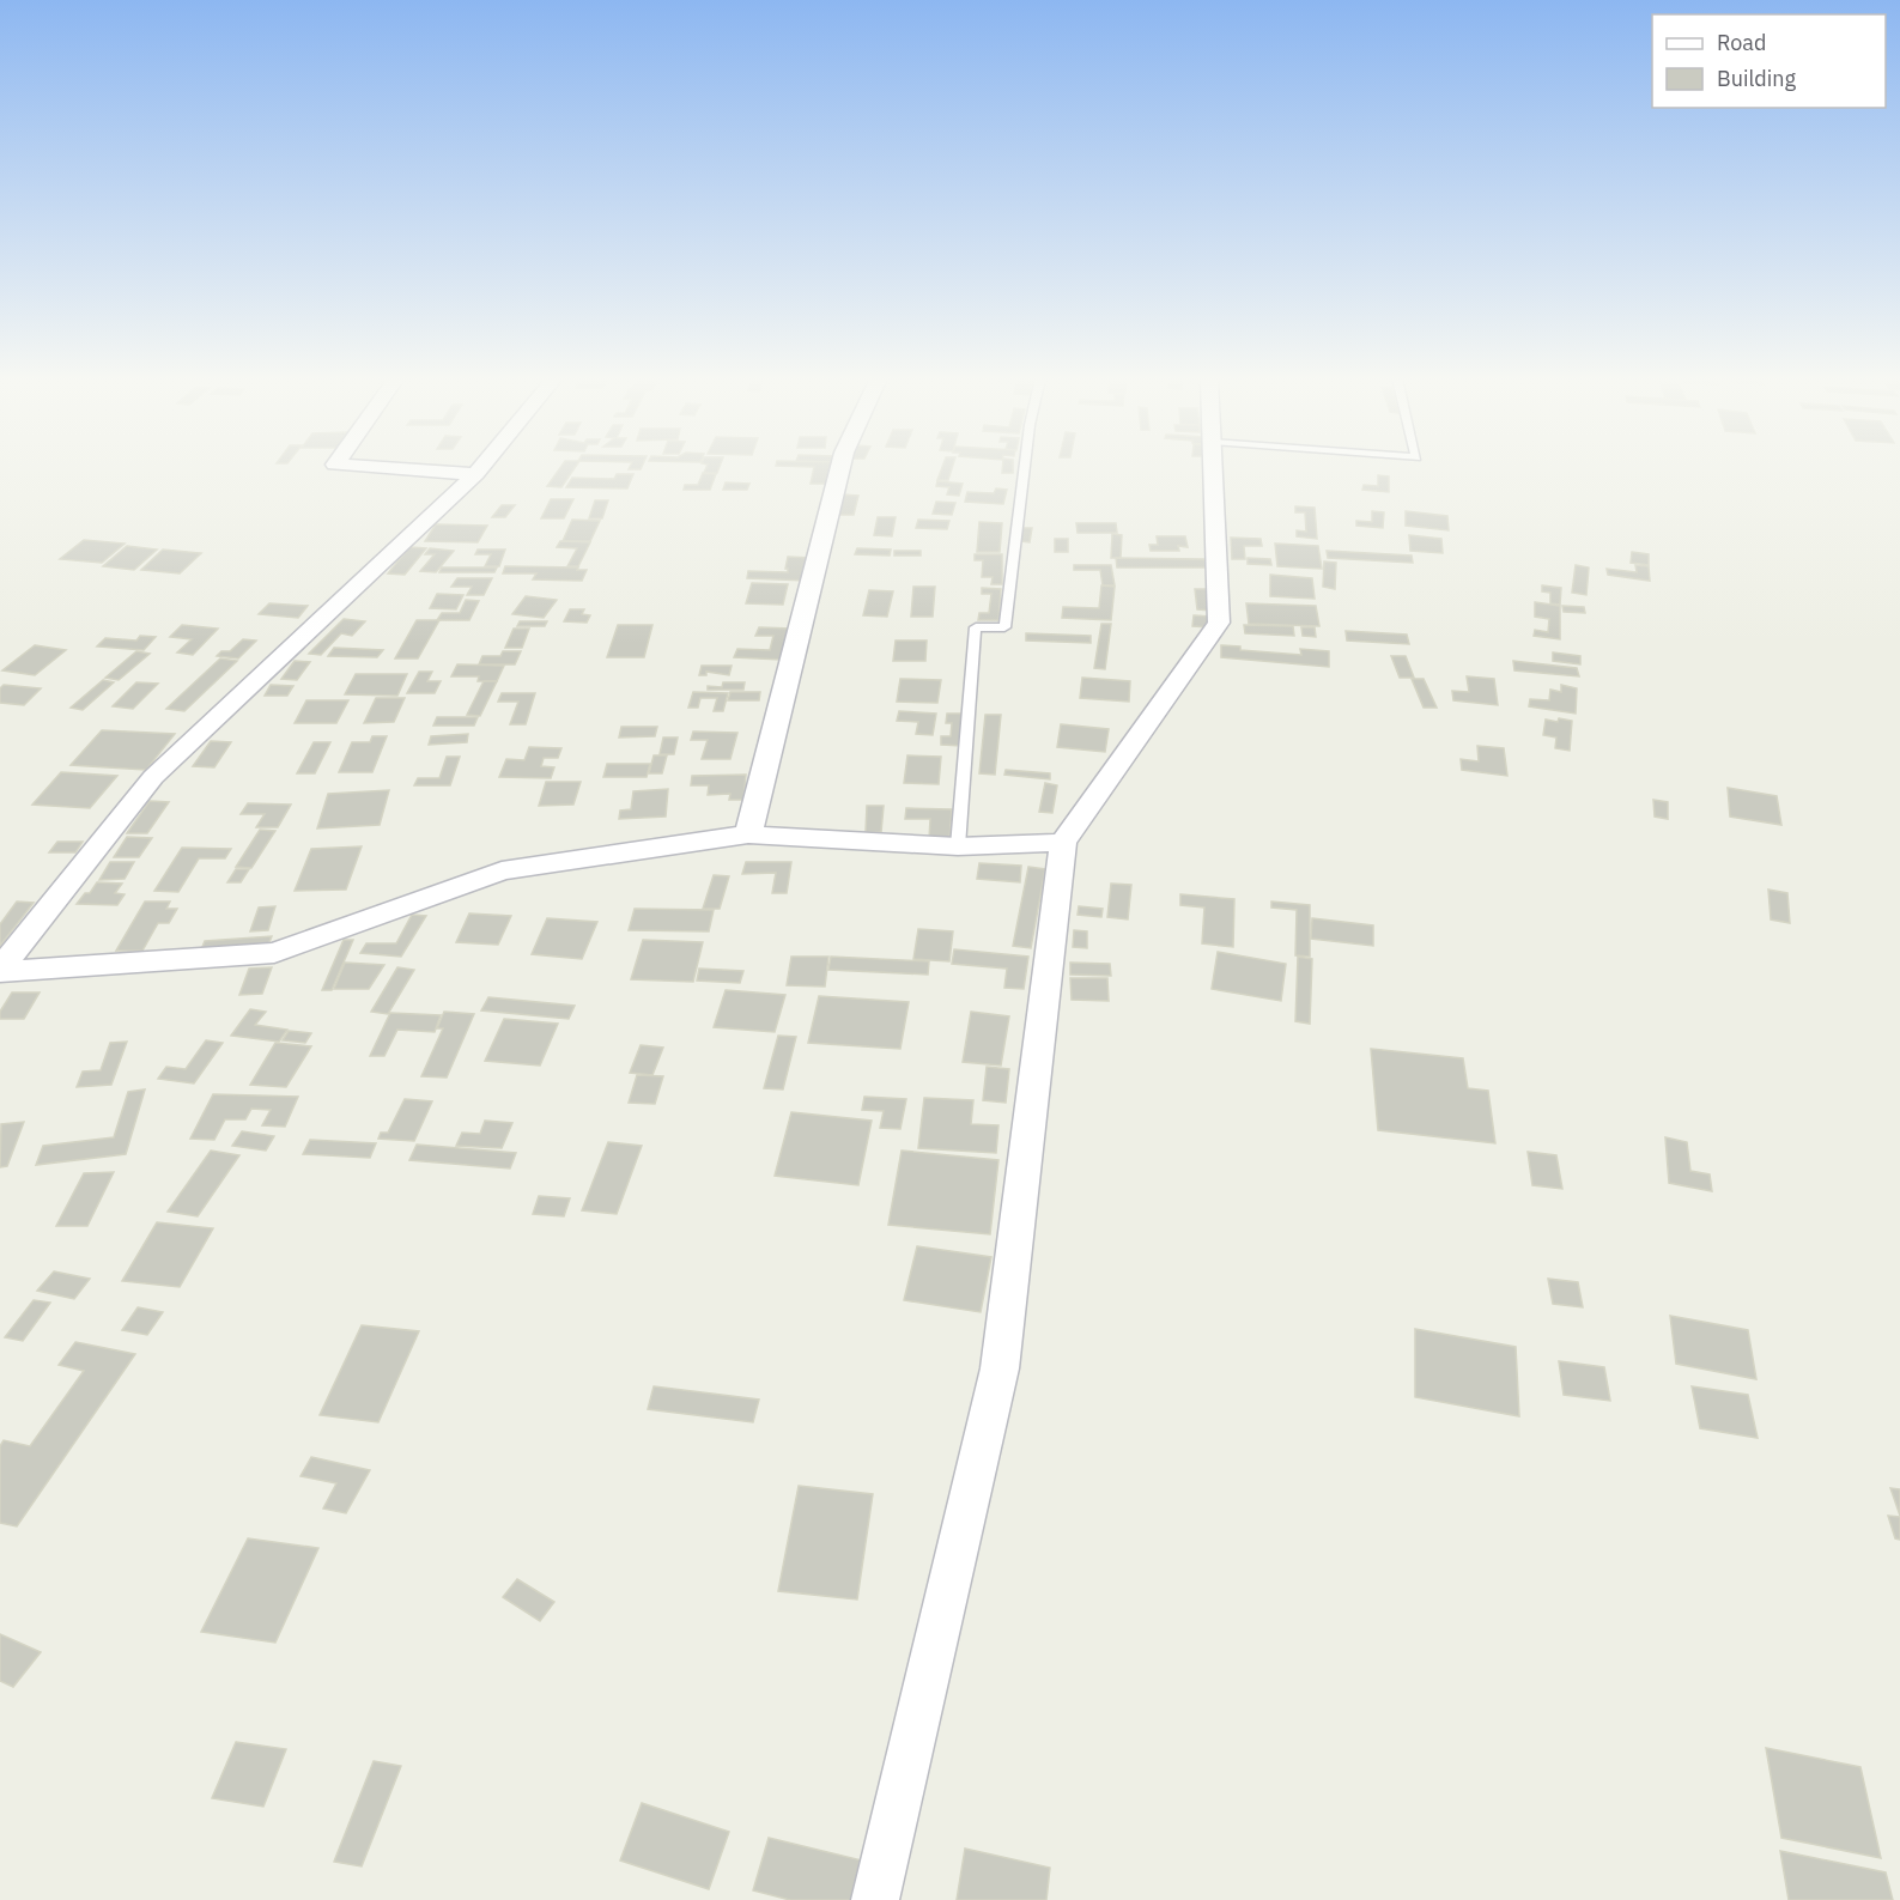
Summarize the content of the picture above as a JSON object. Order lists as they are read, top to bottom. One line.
{"legend":["Road","Building"]}
